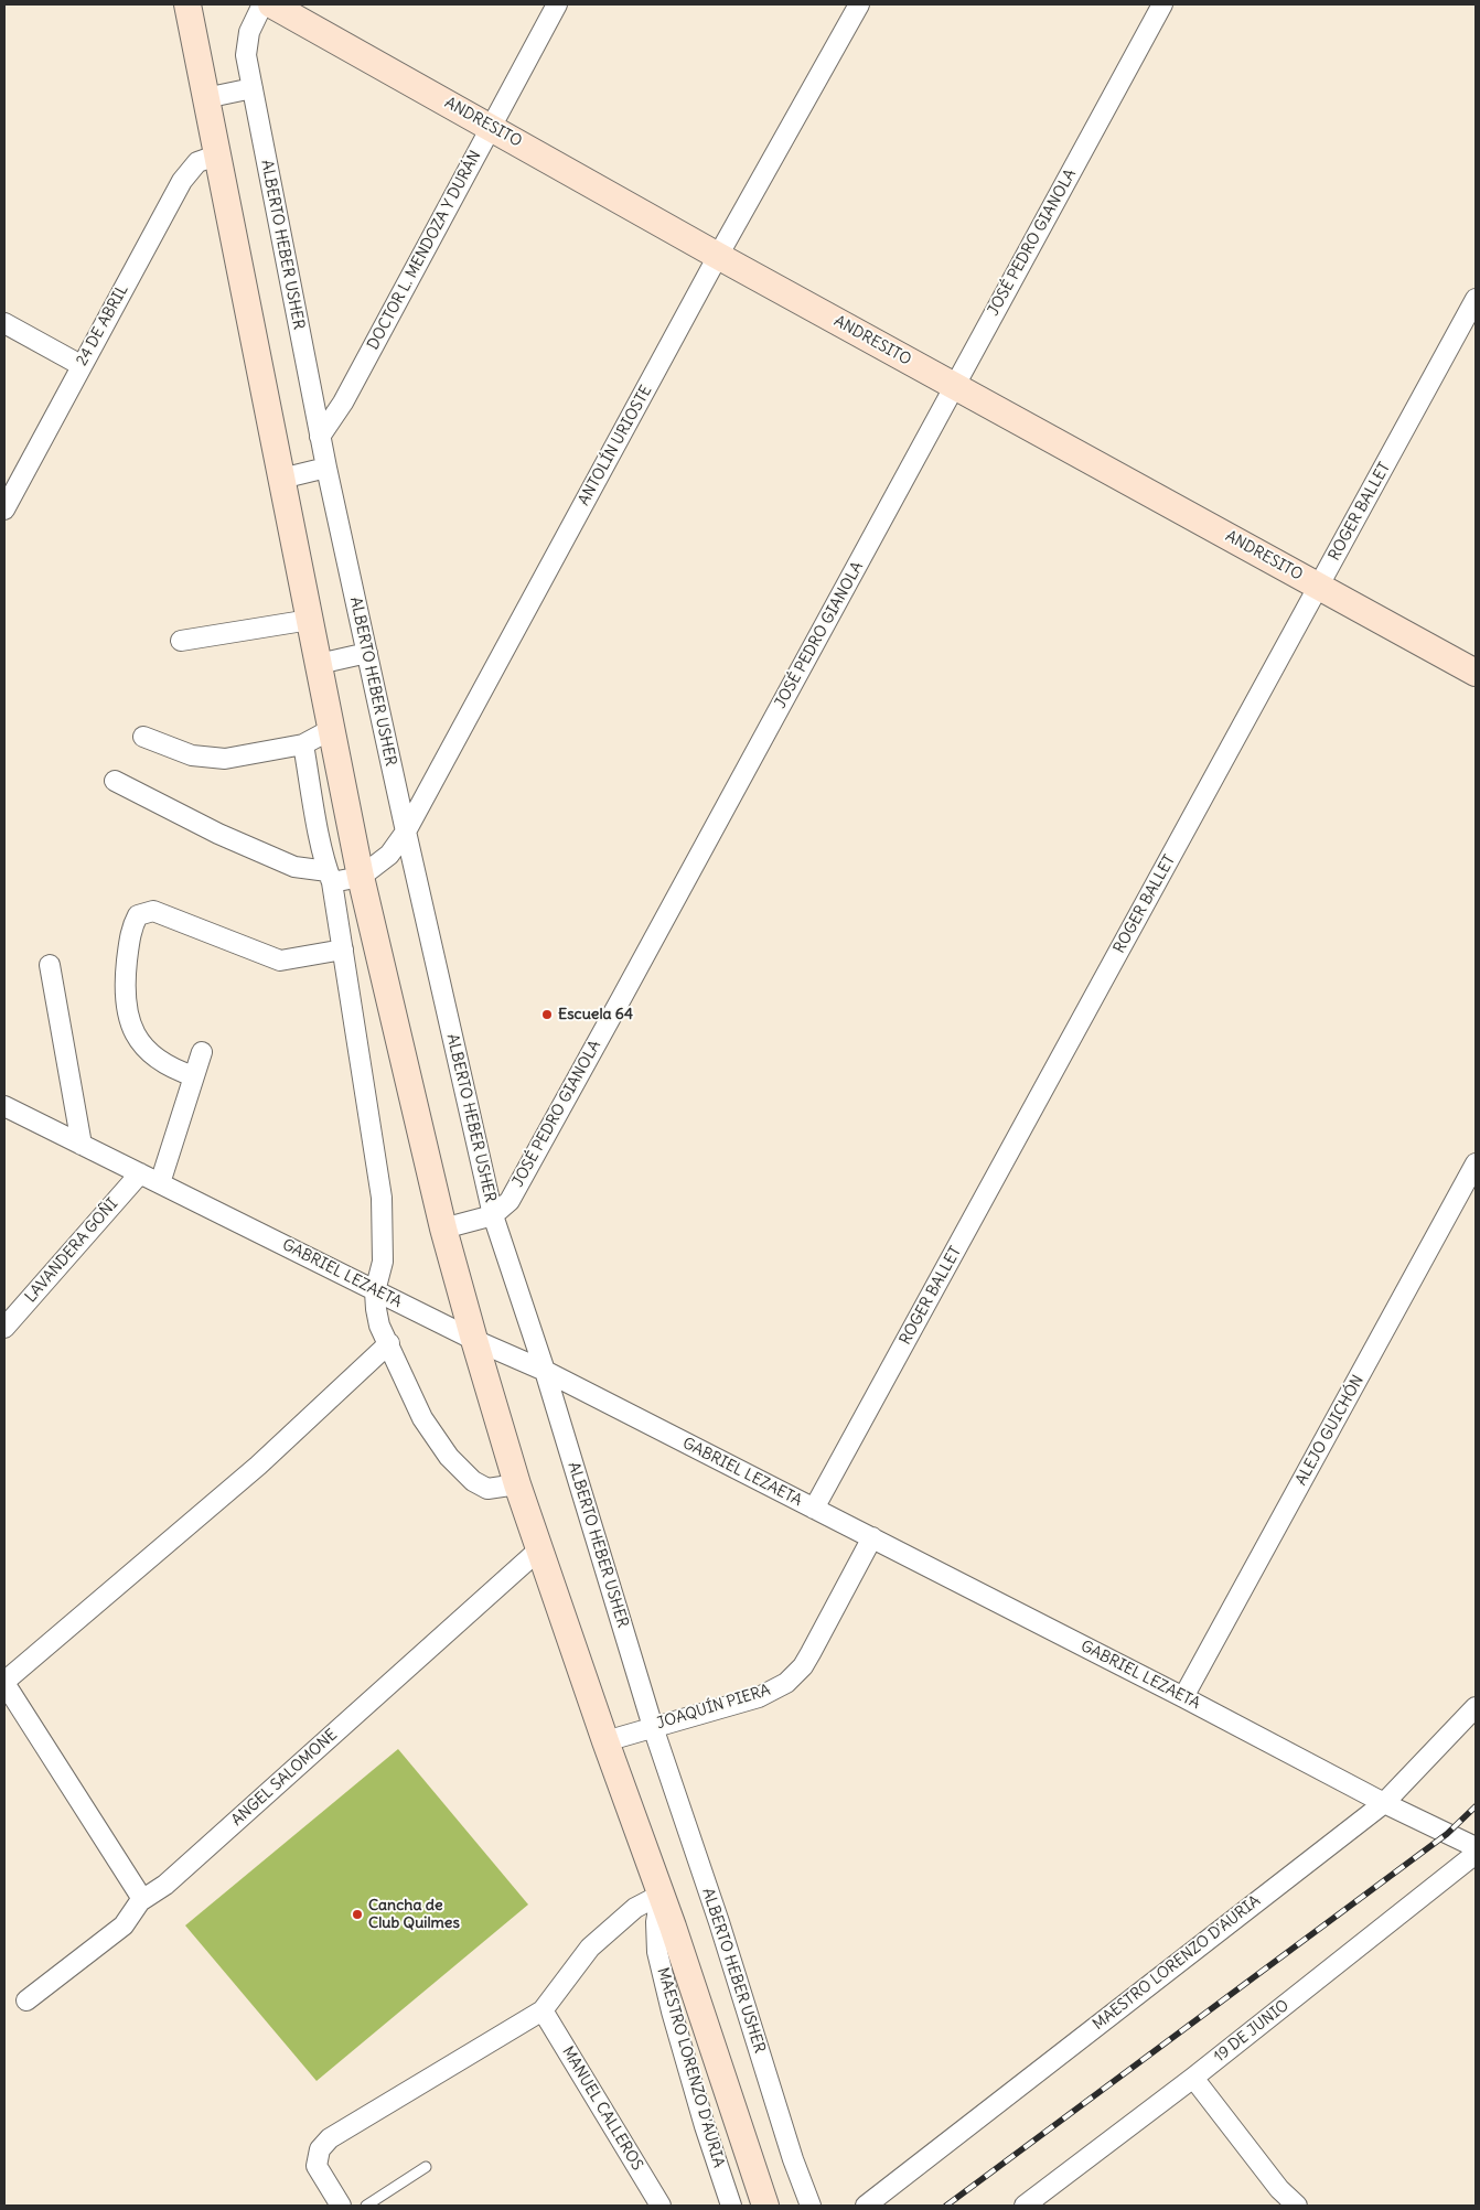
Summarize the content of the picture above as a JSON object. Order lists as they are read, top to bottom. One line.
{"streets":{"street":["ANDRESITO","JOSÉ PEDRO GIANOLA","ALBERTO HEBER USHER","DOCTOR L. MENDOZA Y DURÁN","24 DE ABRIL","ANTOLÍN URIOSTE","ROGER BALLET","LAVANDERA GOÑI","GABRIEL LEZAETA","ALEJO GUICHÓN","JOAQUÍN PIERA","ANGEL SALOMONE","MAESTRO LORENZO D'AURIA","19 DE JUNIO","MANUEL CALLEROS"]},"crossings":[["ANDRESITO","JOSÉ PEDRO GIANOLA"],["ANDRESITO","DOCTOR L. MENDOZA Y DURÁN"],["ANDRESITO","ANTOLÍN URIOSTE"],["ANDRESITO","ROGER BALLET"],["JOSÉ PEDRO GIANOLA","ALBERTO HEBER USHER"],["ALBERTO HEBER USHER","DOCTOR L. MENDOZA Y DURÁN"],["ALBERTO HEBER USHER","ANTOLÍN URIOSTE"],["ALBERTO HEBER USHER","GABRIEL LEZAETA"],["ALBERTO HEBER USHER","JOAQUÍN PIERA"],["ROGER BALLET","GABRIEL LEZAETA"],["LAVANDERA GOÑI","GABRIEL LEZAETA"],["GABRIEL LEZAETA","ALEJO GUICHÓN"],["GABRIEL LEZAETA","JOAQUÍN PIERA"],["GABRIEL LEZAETA","MAESTRO LORENZO D'AURIA"]],"places":["Escuela 64","Cancha de Club Quilmes"]}
